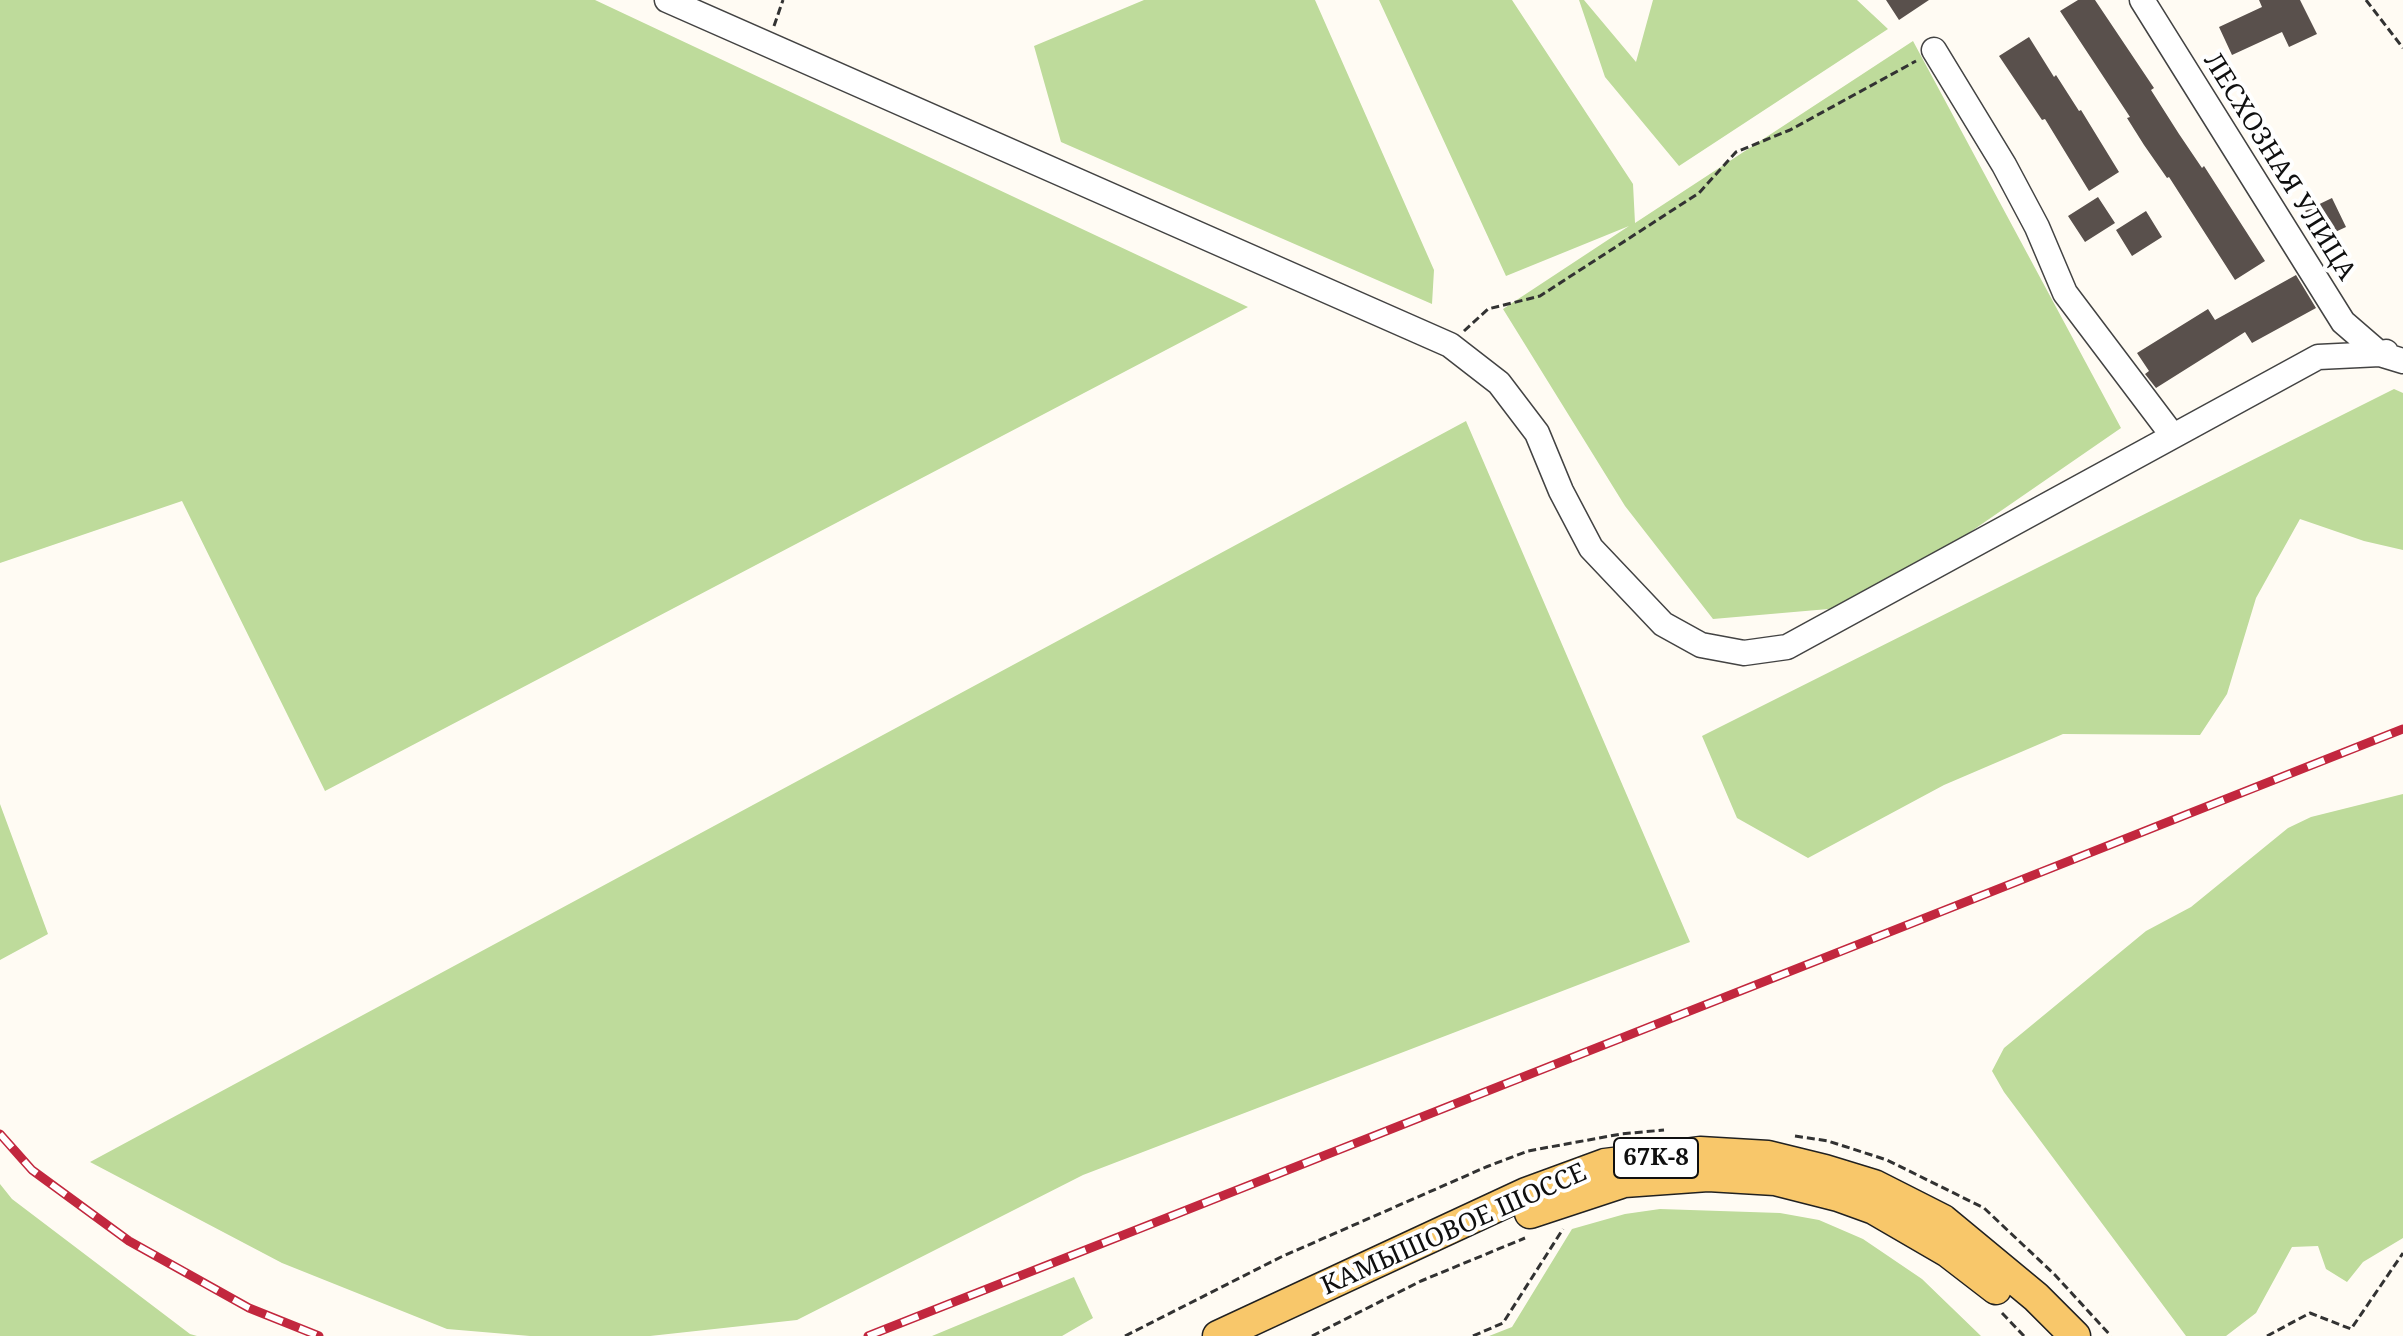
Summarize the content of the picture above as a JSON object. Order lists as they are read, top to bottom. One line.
{"streets":{"main road":["67К-8","КАМЫШОВОЕ ШОССЕ"],"street":["ЛЕСХОЗНАЯ УЛИЦА"]}}
